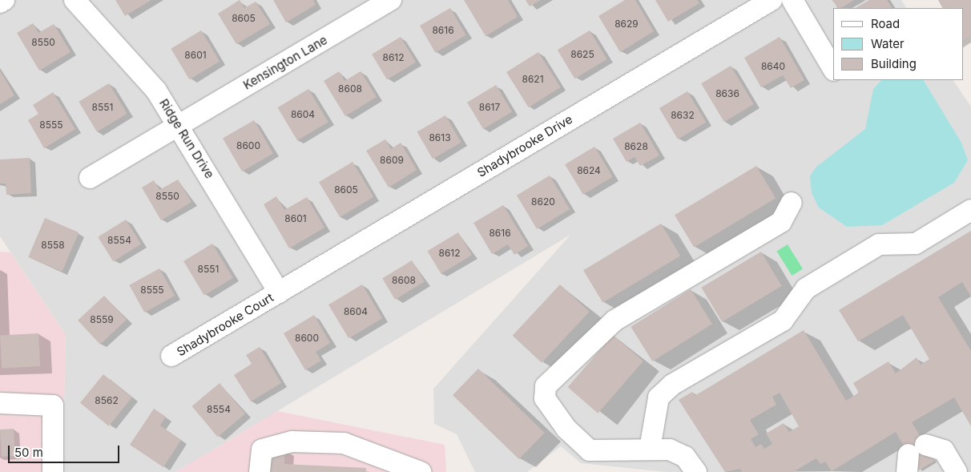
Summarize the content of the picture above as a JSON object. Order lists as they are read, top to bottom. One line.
{"streets":{"street":["Kensington Lane","Ridge Run Drive","Shadybrooke Drive","Shadybrooke Court"]},"crossings":[["Kensington Lane","Ridge Run Drive"],["Ridge Run Drive","Shadybrooke Drive"],["Ridge Run Drive","Shadybrooke Court"],["Shadybrooke Drive","Shadybrooke Court"]],"house_numbers":["8605","8629","8616","8550","8625","8601","8612","8640","8621","8608","8636","8551","8617","8604","8632","8555","8613","8600","8628","8609","8624","8605","8550","8620","8601","8616","8554","8558","8612","8551","8608","8555","8604","8559","8600","8562","8554"],"legend":["Road","Water","Building"],"scale_bar":"50 m"}
